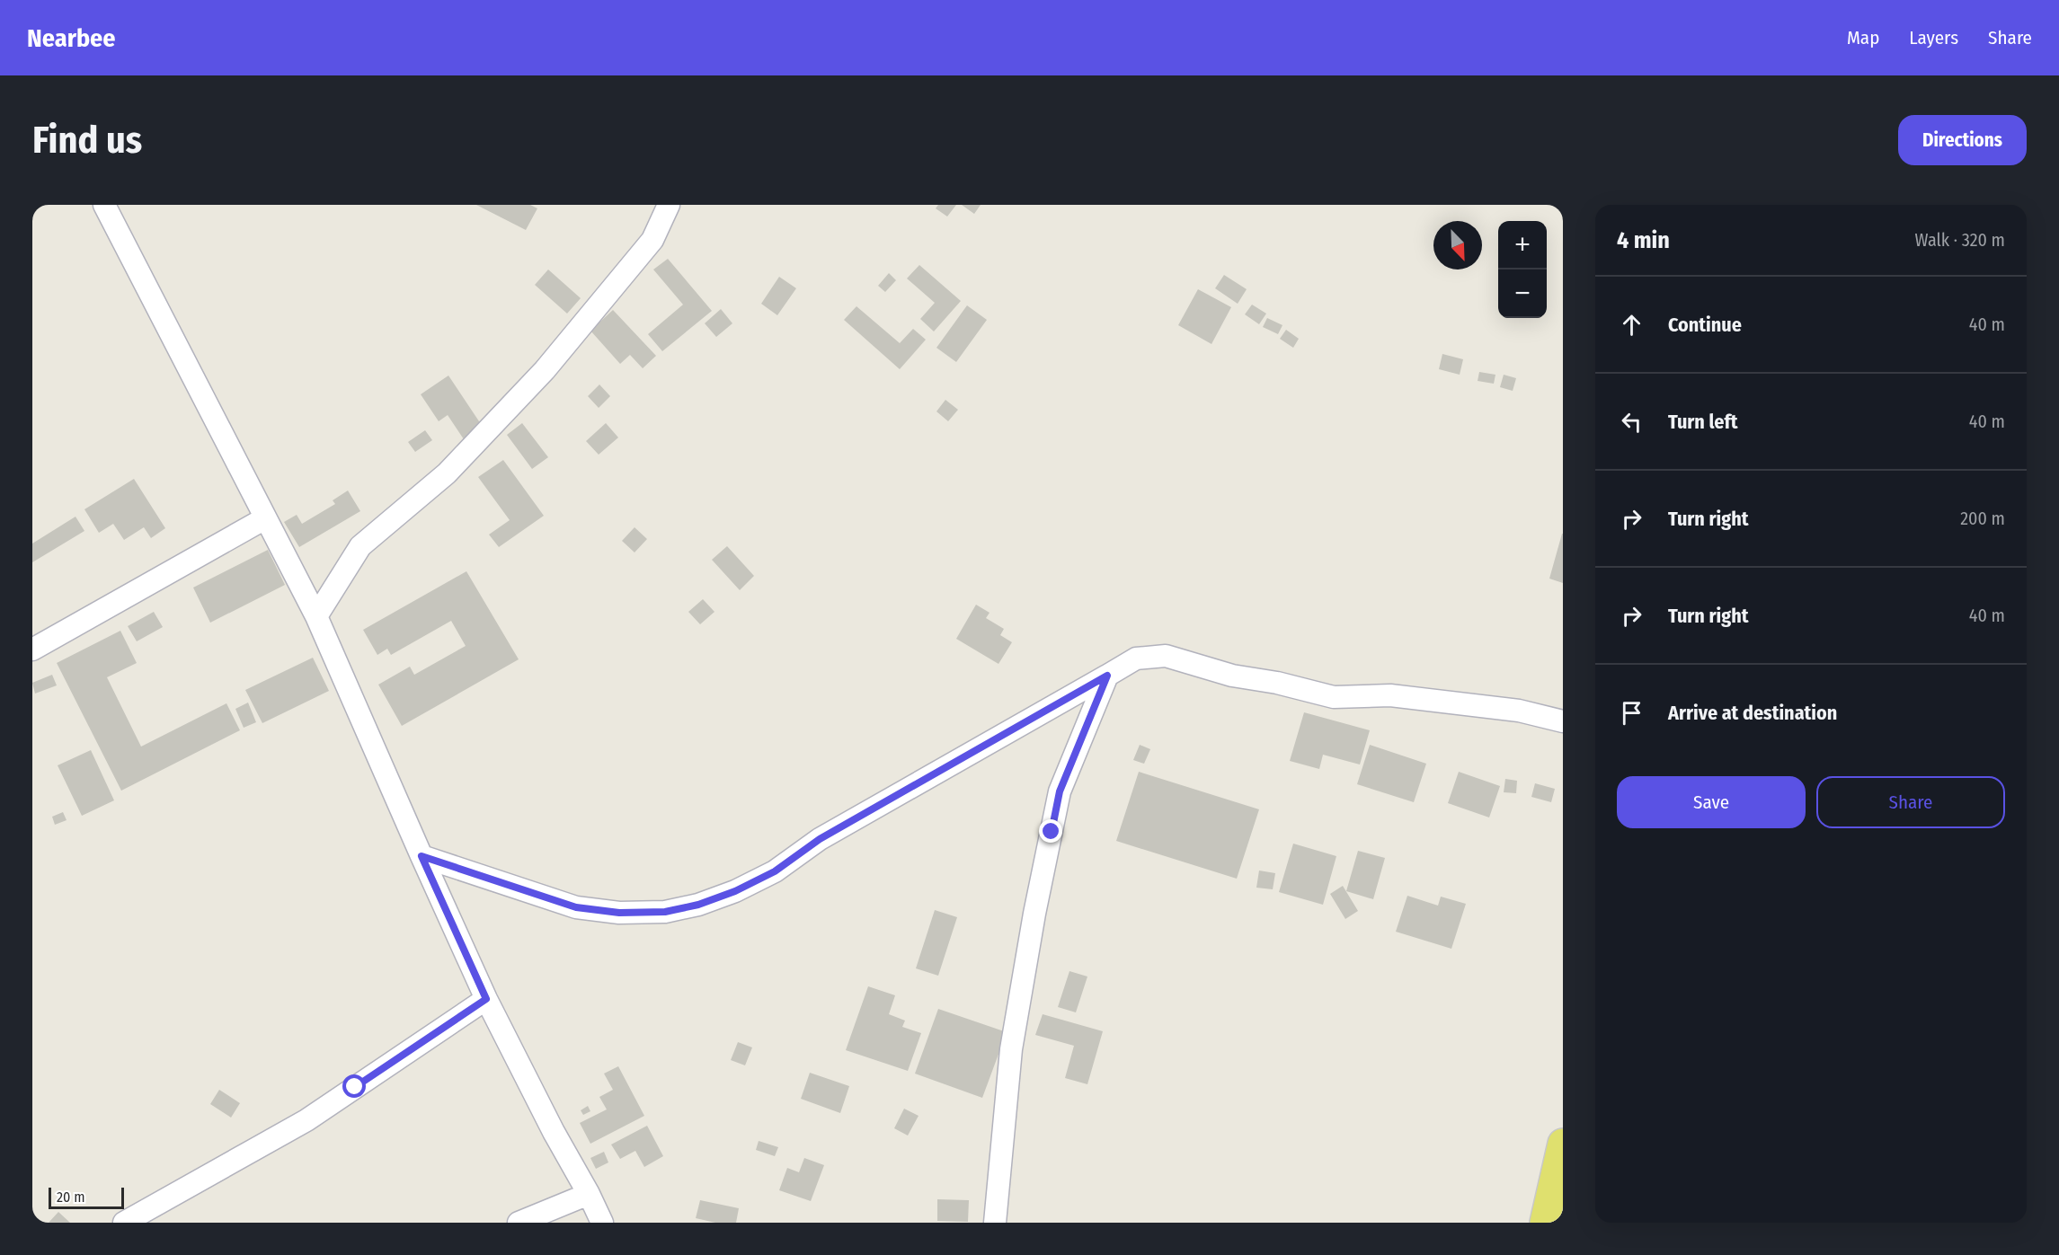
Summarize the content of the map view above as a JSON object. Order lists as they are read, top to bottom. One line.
{"scale_bar":"20 m","north":"bottom right","page":{"header":"Nearbee","nav":["Map","Layers","Share"],"buttons":["Directions",["Save","Share"]],"title":"Find us","heading":["4 min","Walk · 320 m"],"map_buttons":["+","−"],"list":[["Continue","40 m"],["Turn left","40 m"],["Turn right","200 m"],["Turn right","40 m"],"Arrive at destination"],"scale":"20 m"}}
